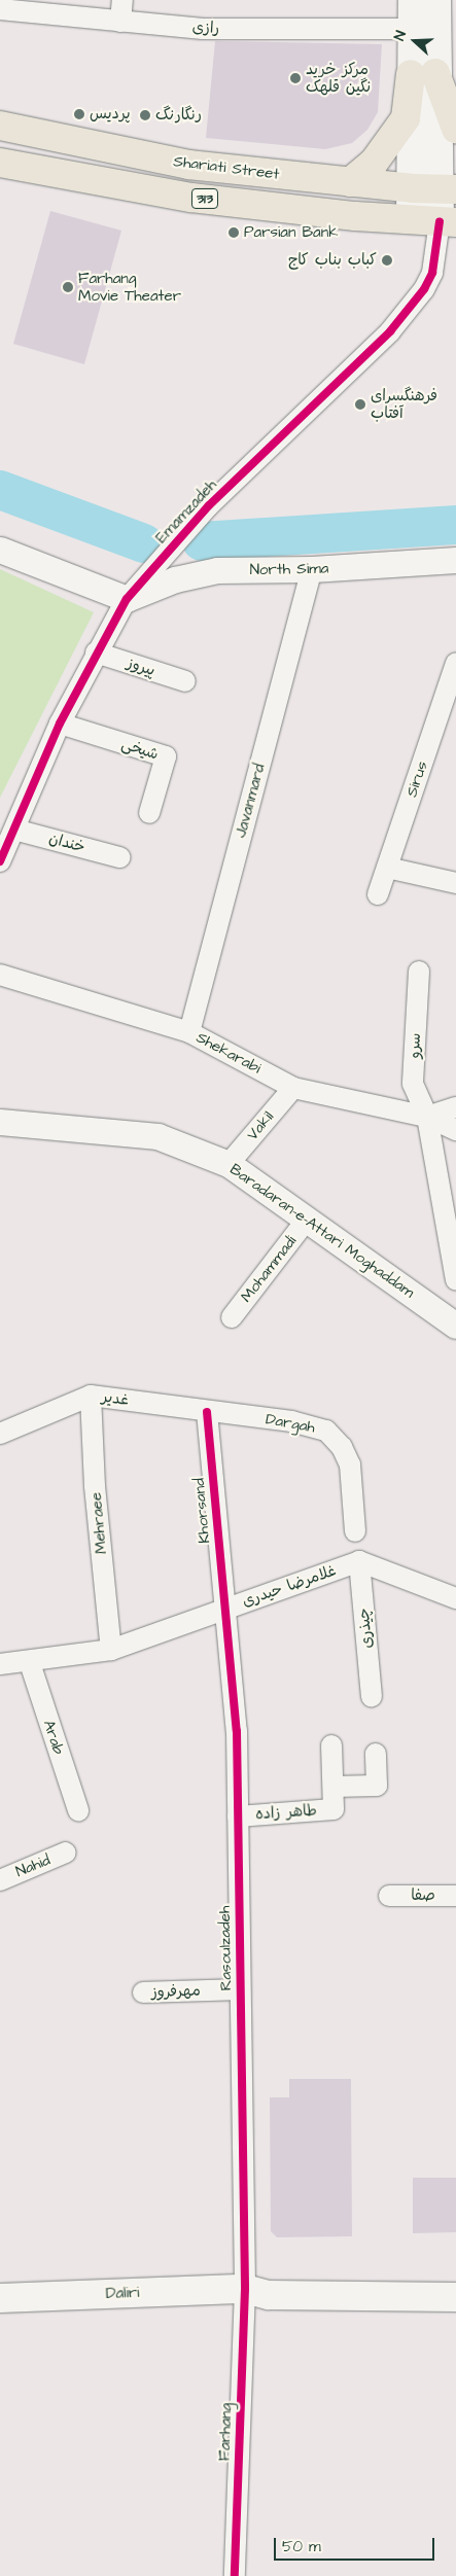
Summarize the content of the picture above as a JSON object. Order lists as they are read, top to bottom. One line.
{"streets":{"main road":["Shariati Street","313","Daliri"],"street":["رازی","Emamzadeh","North Sima","پیروز","شیخی","Sirus","Javanmard","خندان","سرو","Shekarabi","Vakil","Baradaran-e-Attari Moghaddam","Mohammadi","غدیر","Dargah","Khorsand","Mehraee","غلامرضا حیدری","چیذری","Arab","طاهر زاده","Nahid","صفا","Rasoulzadeh","مهرفروز","Farhang"]},"crossings":[["313","Emamzadeh"],["Emamzadeh","North Sima"],["Emamzadeh","پیروز"],["Emamzadeh","شیخی"],["Emamzadeh","خندان"],["North Sima","Javanmard"],["Javanmard","Shekarabi"],["سرو","Shekarabi"],["Shekarabi","Vakil"],["Vakil","Baradaran-e-Attari Moghaddam"],["Baradaran-e-Attari Moghaddam","Mohammadi"],["غدیر","Dargah"],["غدیر","Khorsand"],["غدیر","Mehraee"],["Dargah","Khorsand"],["Khorsand","غلامرضا حیدری"],["Khorsand","Rasoulzadeh"],["Mehraee","غلامرضا حیدری"],["غلامرضا حیدری","چیذری"],["غلامرضا حیدری","Arab"],["غلامرضا حیدری","Rasoulzadeh"],["طاهر زاده","Rasoulzadeh"],["Rasoulzadeh","مهرفروز"],["Rasoulzadeh","Daliri"],["Rasoulzadeh","Farhang"],["Daliri","Farhang"]],"places":["مرکز خرید نگین قلهک","پردیس","رنگارنگ","Parsian Bank","کباب بناب کاج","Farhang Movie Theater","فرهنگسرای آفتاب"],"scale_bar":"50 m","north":"left"}
